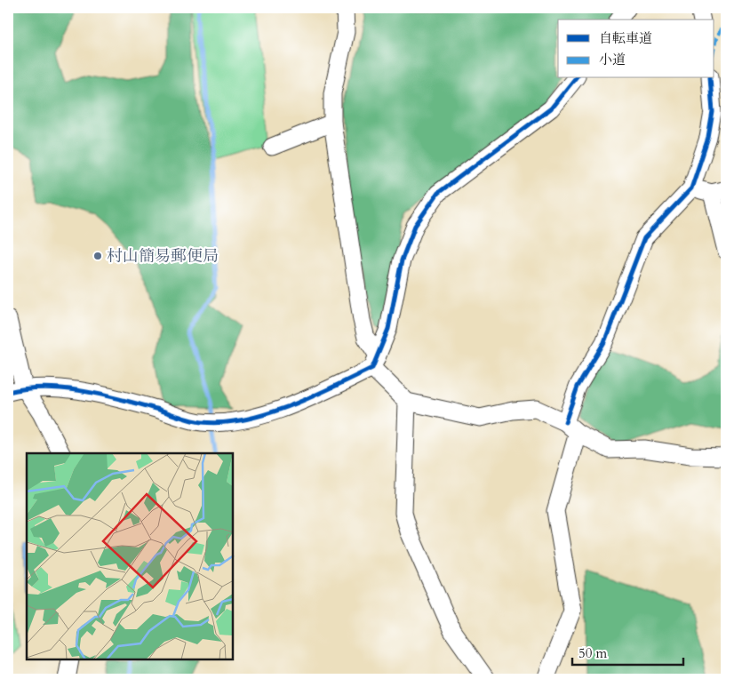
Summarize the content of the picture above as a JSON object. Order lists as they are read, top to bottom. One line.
{"places":["村山簡易郵便局"],"legend":["自転車道","小道"],"scale_bar":"50 m"}
